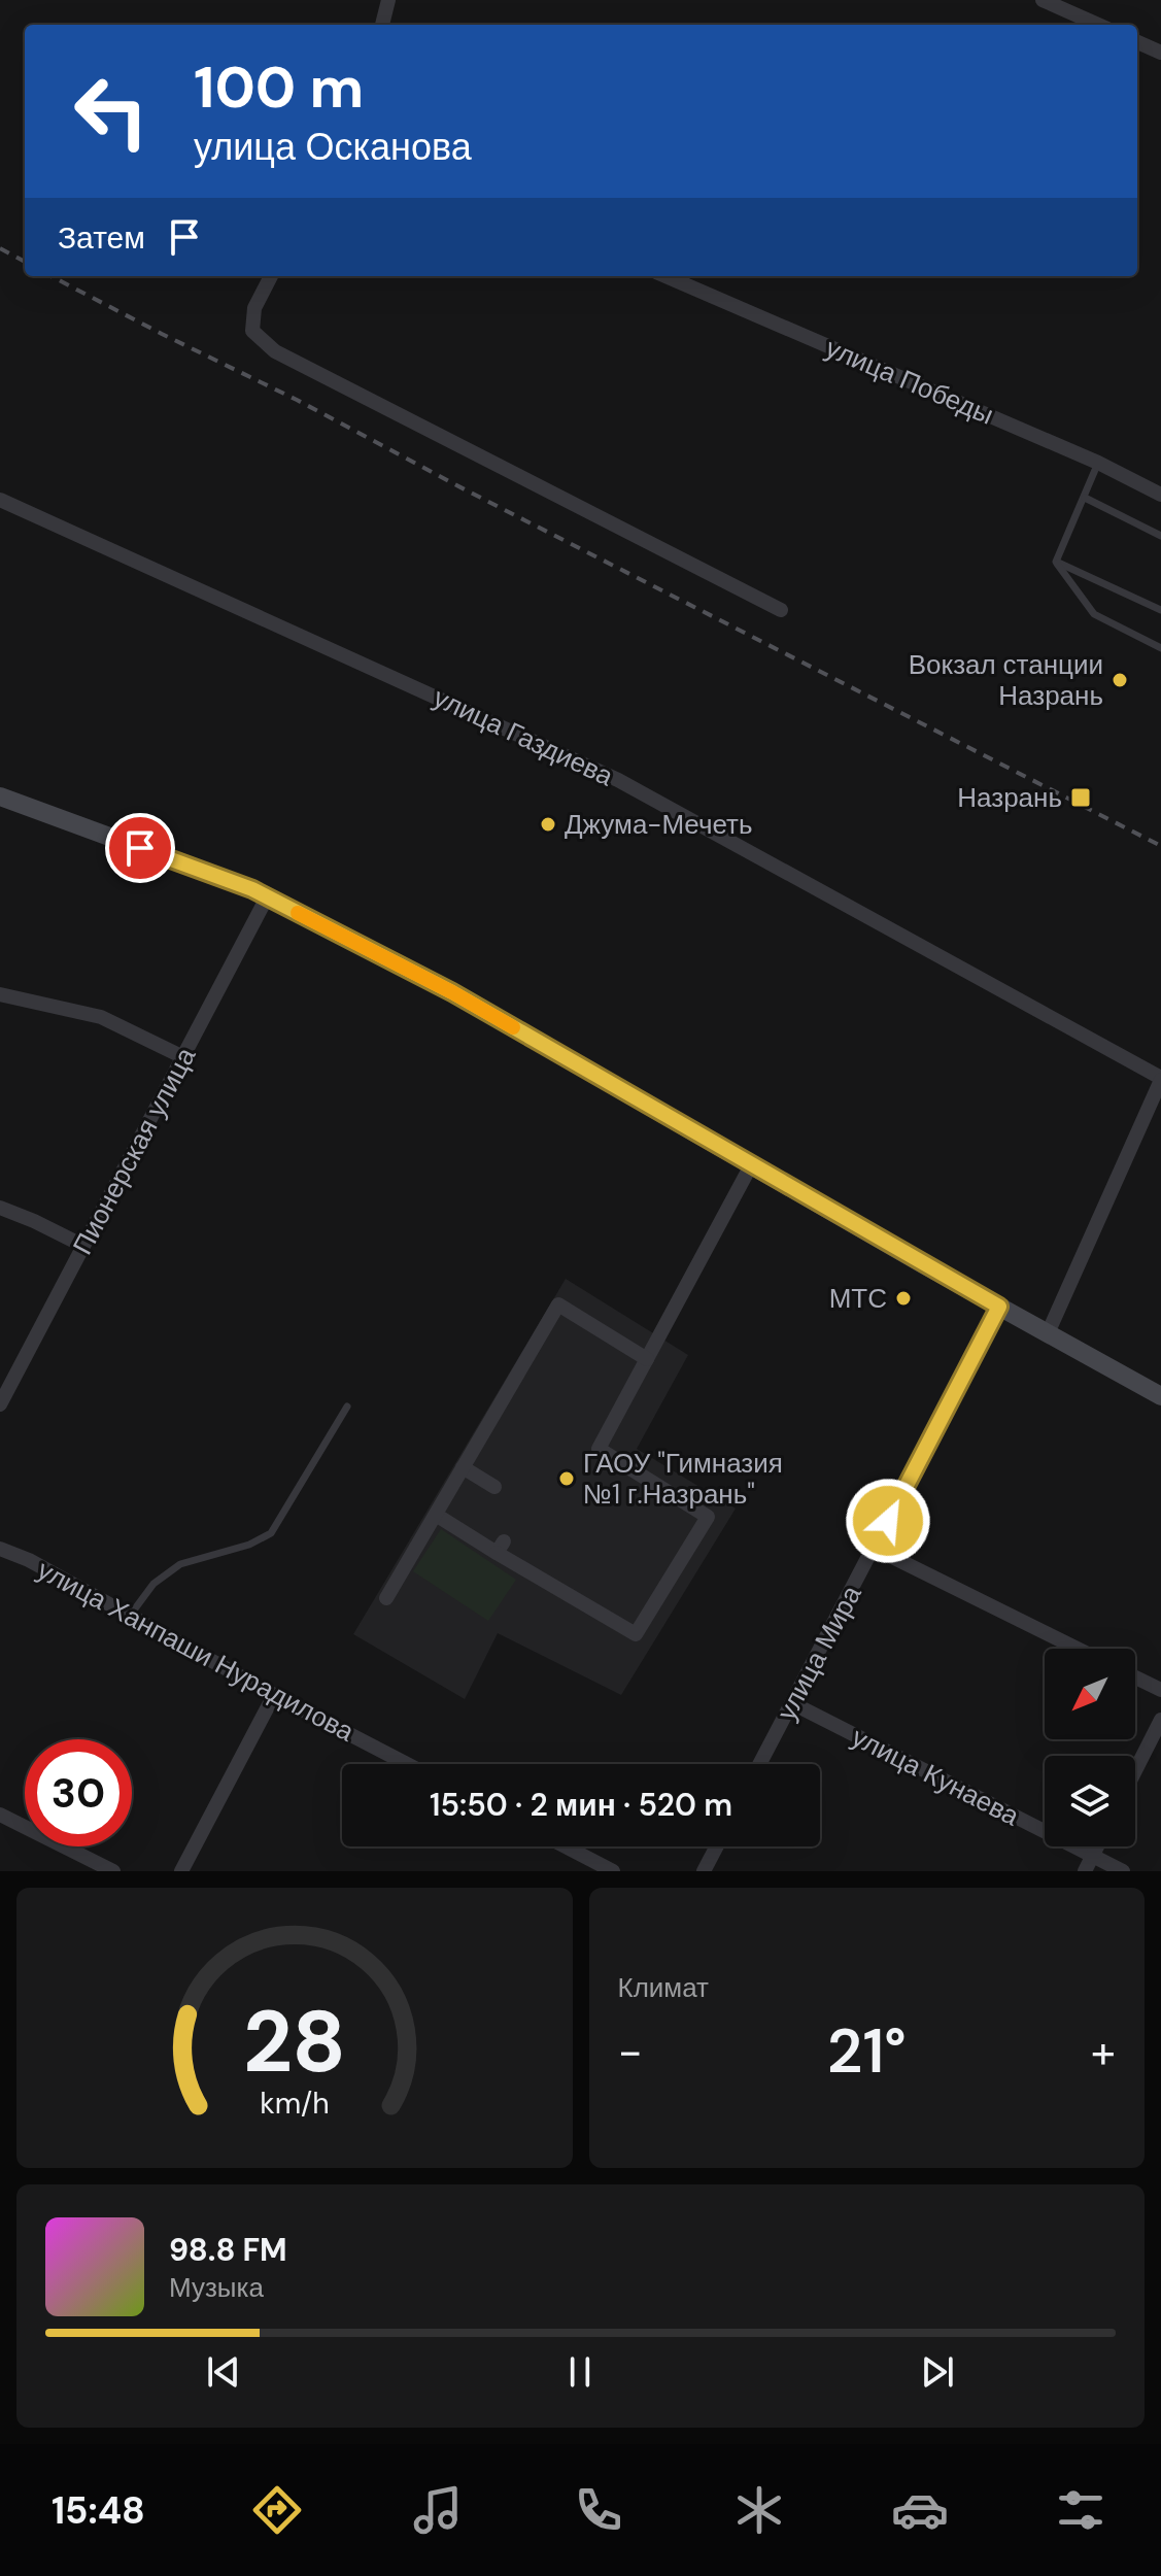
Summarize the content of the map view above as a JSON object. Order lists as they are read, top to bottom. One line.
{"streets":{"street":["улица Победы","улица Газдиева","Пионерская улица","улица Ханпаши Нурадилова","улица Мира","улица Кунаева"]},"crossings":[["улица Мира","улица Кунаева"]],"places":{"other":["Вокзал станции Назрань","Джума-Мечеть","МТС","ГАОУ \"Гимназия №1 г.Назрань\""],"transit":["Назрань"]},"north":"bottom left","page":{"turn":["100 m","улица Осканова"],"then":"Затем","limit":"30","trip":"15:50 · 2 мин · 520 m","tile":"Климат","heat":["−","21°","+"],"song":["98.8 FM","Музыка"],"tabs":"15:48","gauge":["28","km/h"]}}
